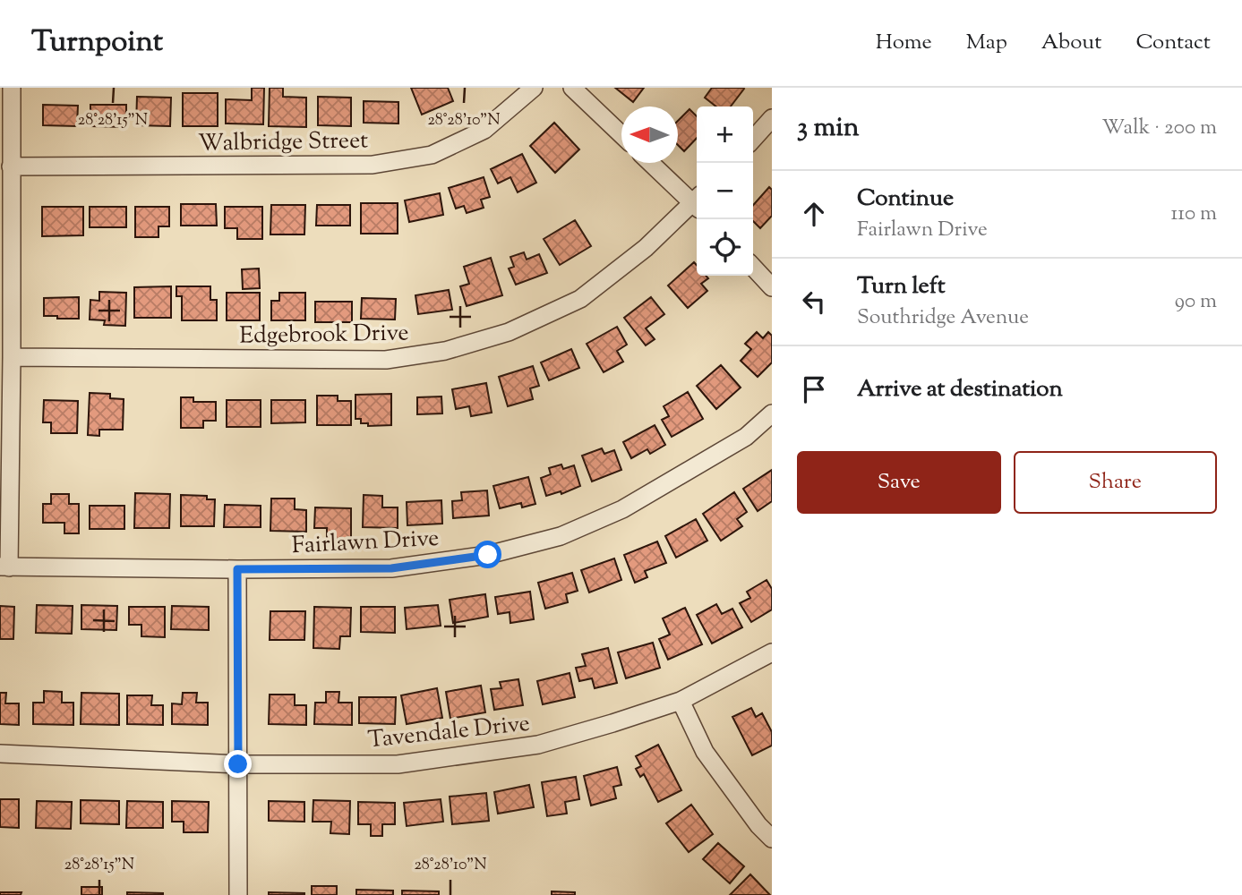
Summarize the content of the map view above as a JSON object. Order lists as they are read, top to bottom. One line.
{"streets":{"street":["Walbridge Street","Edgebrook Drive","Fairlawn Drive","Tavendale Drive"]},"north":"left","page":{"header":"Turnpoint","nav":["Home","Map","About","Contact"],"heading":["3 min","Walk · 200 m"],"map_buttons":["+","−"],"list":[["Continue","Fairlawn Drive","110 m"],["Turn left","Southridge Avenue","90 m"],"Arrive at destination"],"buttons":["Save","Share"]},"coordinates":["28°28'15\"N","28°28'10\"N"]}
